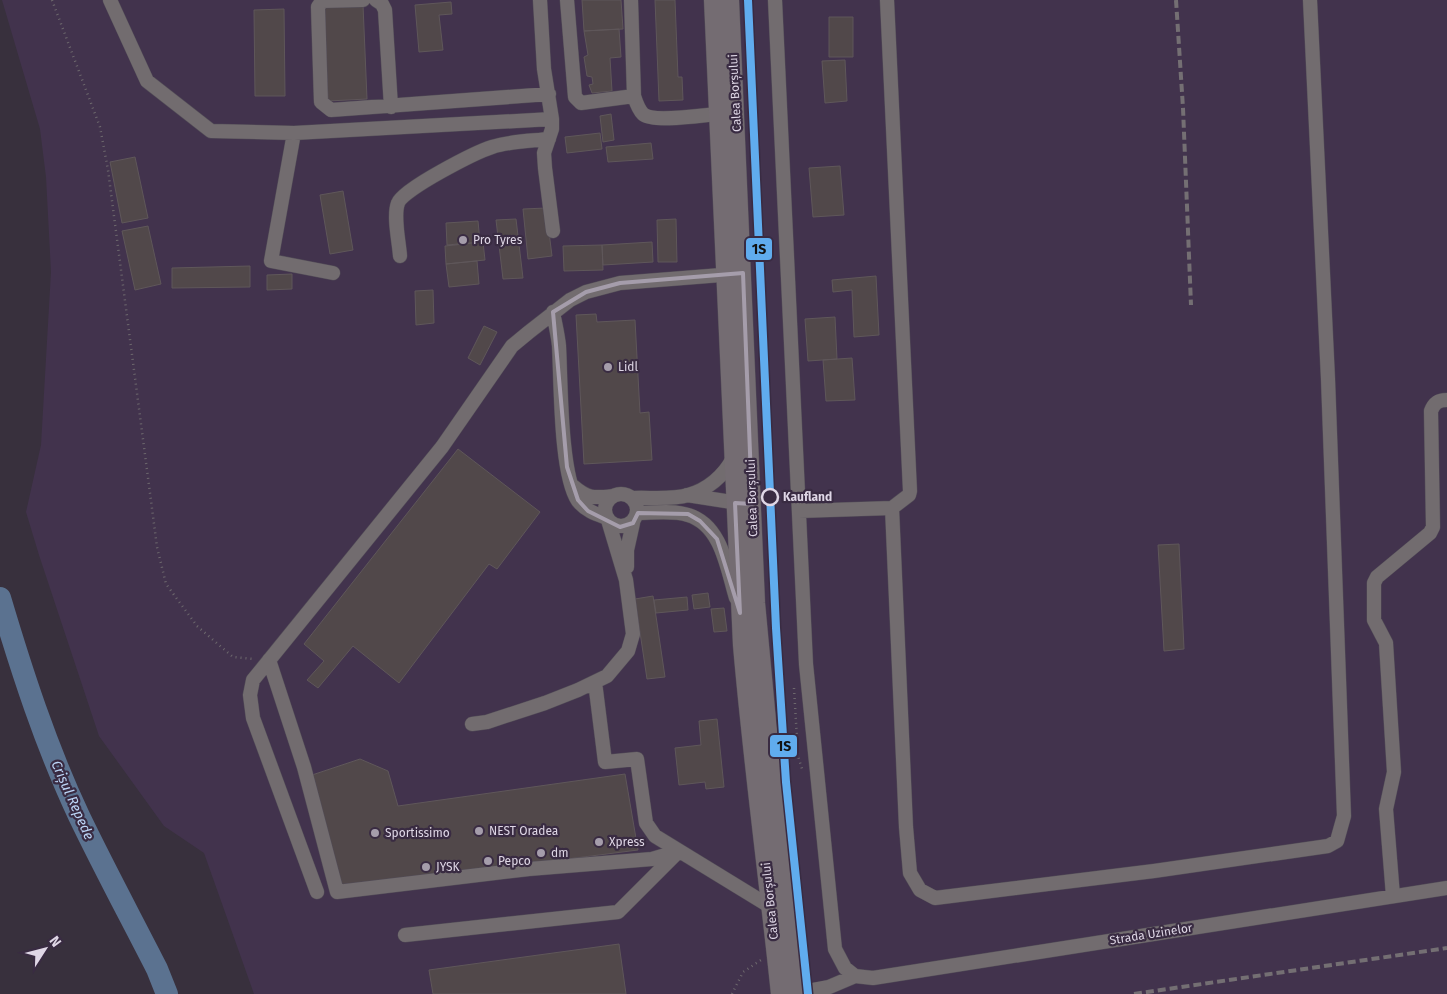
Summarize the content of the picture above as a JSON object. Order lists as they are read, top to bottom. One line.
{"streets":{"main road":["Calea Borșului"],"street":["Strada Uzinelor"]},"water":["Crișul Repede"],"places":["Pro Tyres","Lidl","Kaufland","NEST Oradea","Sportissimo","Xpress","dm","Pepco","JYSK"],"lines":["transit line 1S"],"north":"top right"}
